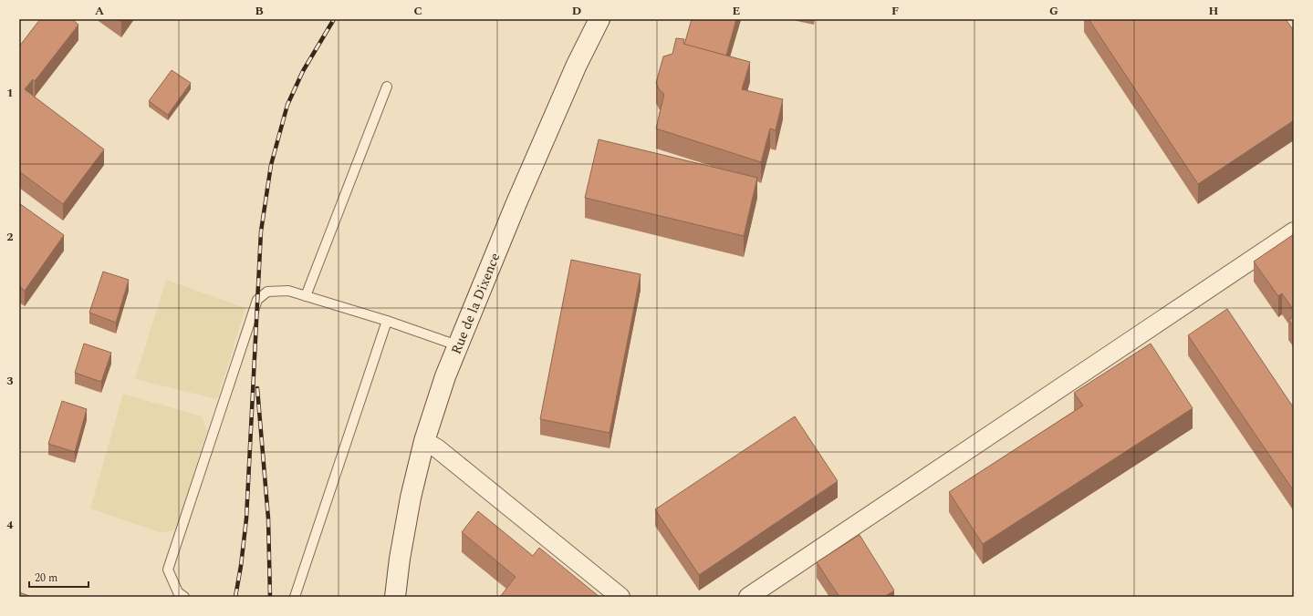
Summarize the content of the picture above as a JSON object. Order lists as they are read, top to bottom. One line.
{"streets":{"main road":["Rue de la Dixence"]},"scale_bar":"20 m","grid":{"columns":["A","B","C","D","E","F","G","H"],"rows":["1","2","3","4"]}}
